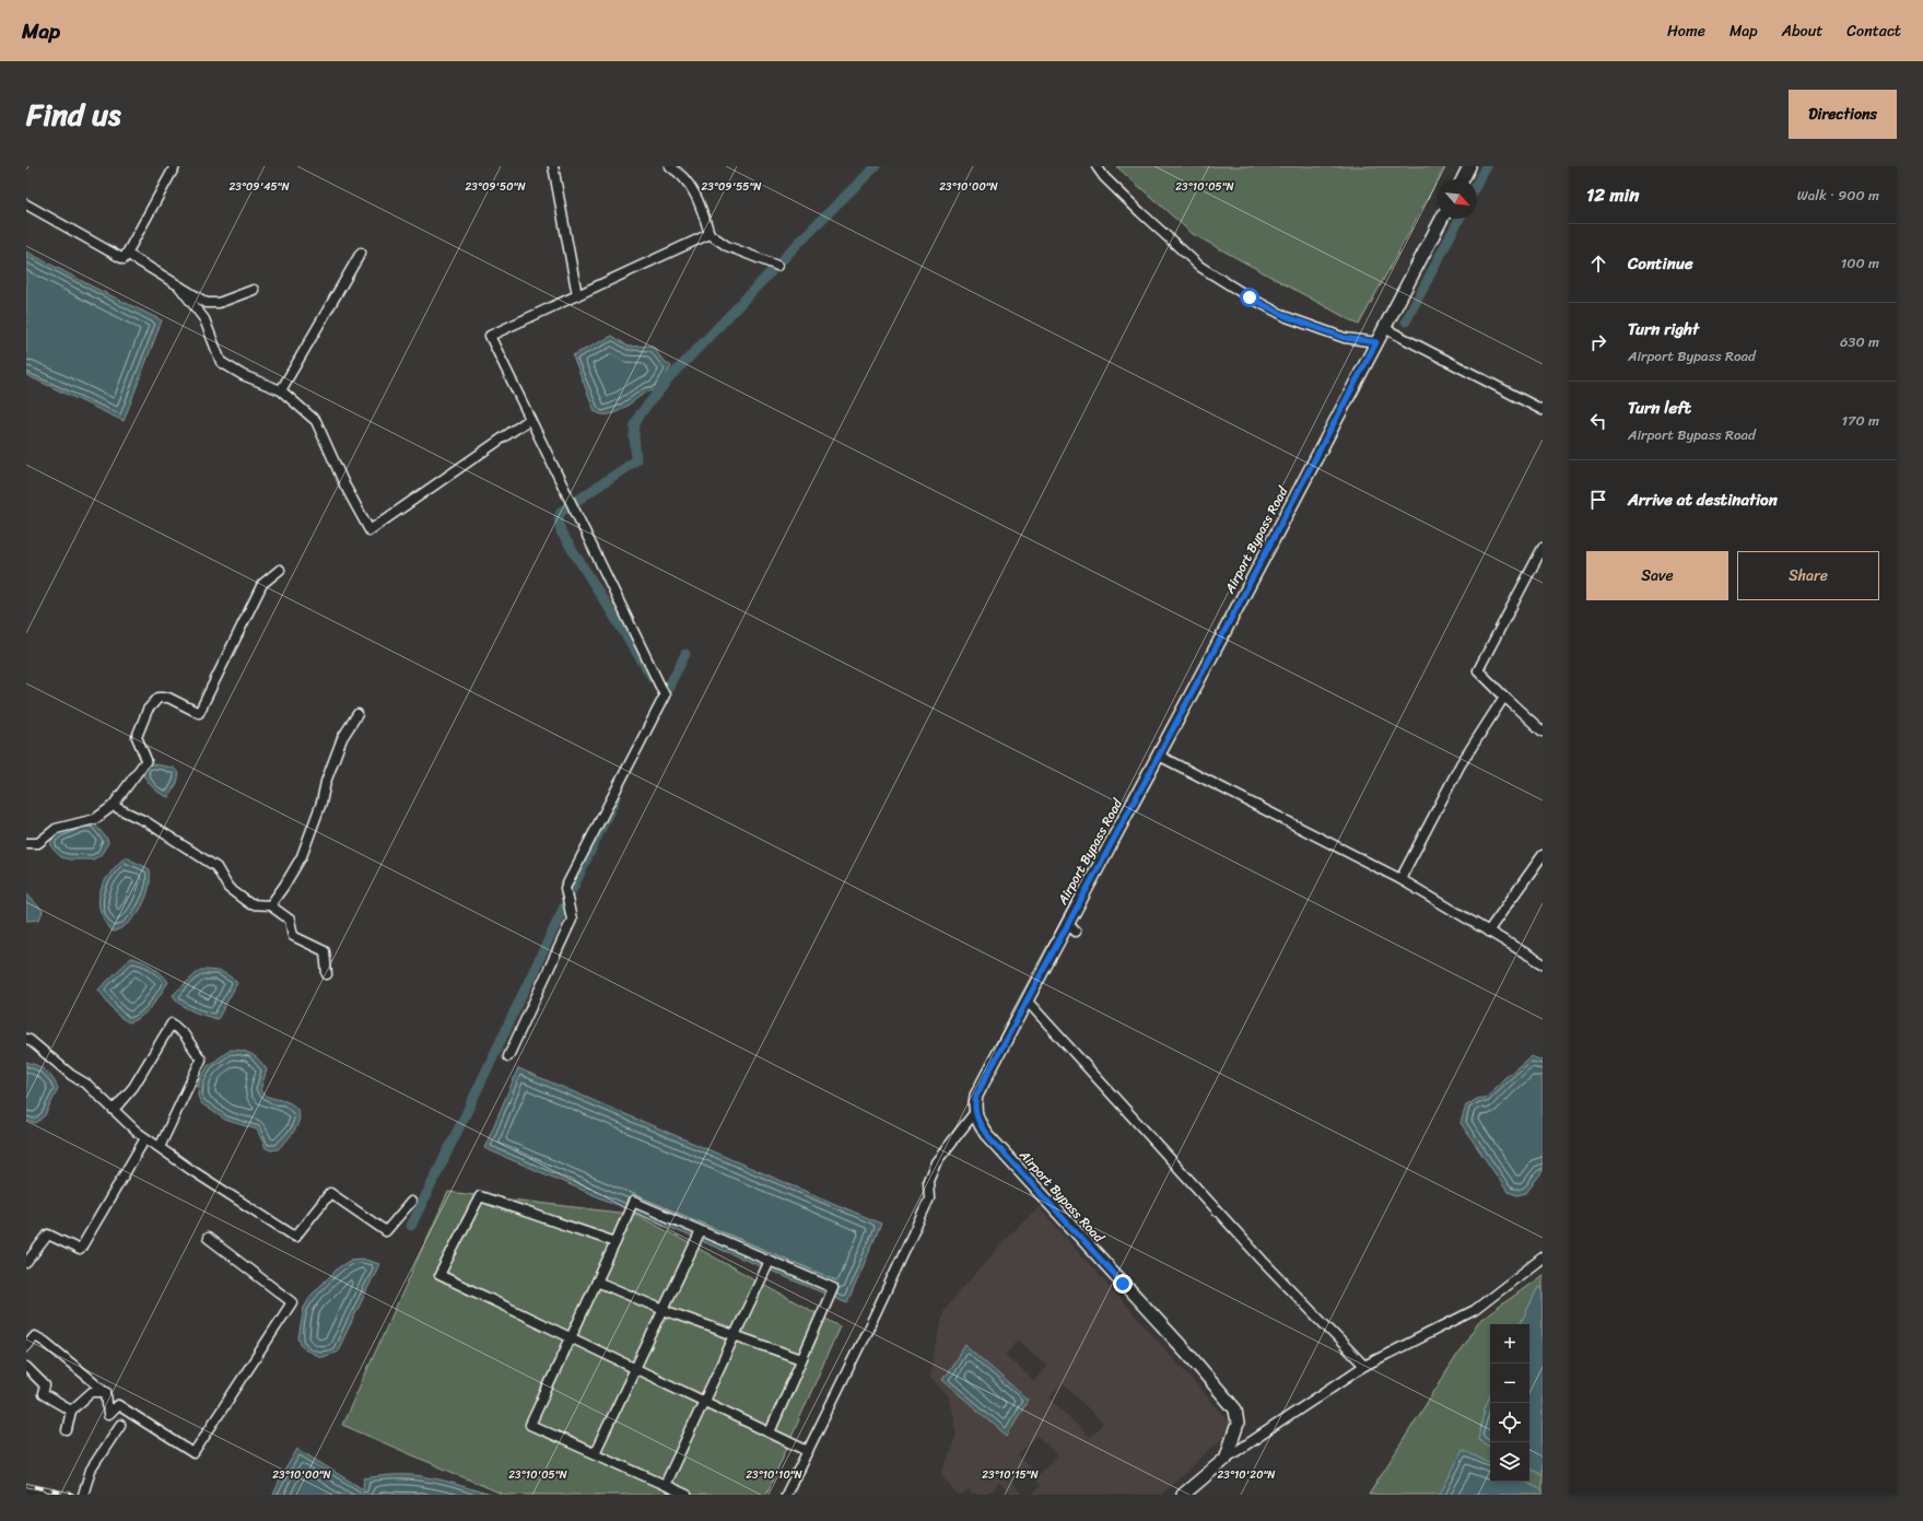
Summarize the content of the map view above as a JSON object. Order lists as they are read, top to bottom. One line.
{"streets":{"street":["Airport Bypass Road"]},"north":"bottom right","page":{"header":"Map","nav":["Home","Map","About","Contact"],"title":"Find us","buttons":["Directions",["Save","Share"]],"heading":["12 min","Walk · 900 m"],"list":[["Continue","100 m"],["Turn right","Airport Bypass Road","630 m"],["Turn left","Airport Bypass Road","170 m"],"Arrive at destination"],"map_buttons":["+","−"]},"coordinates":["23°09'45\"N","23°09'50\"N","23°09'55\"N","23°10'00\"N","23°10'05\"N","23°10'10\"N","23°10'15\"N","23°10'20\"N"]}
